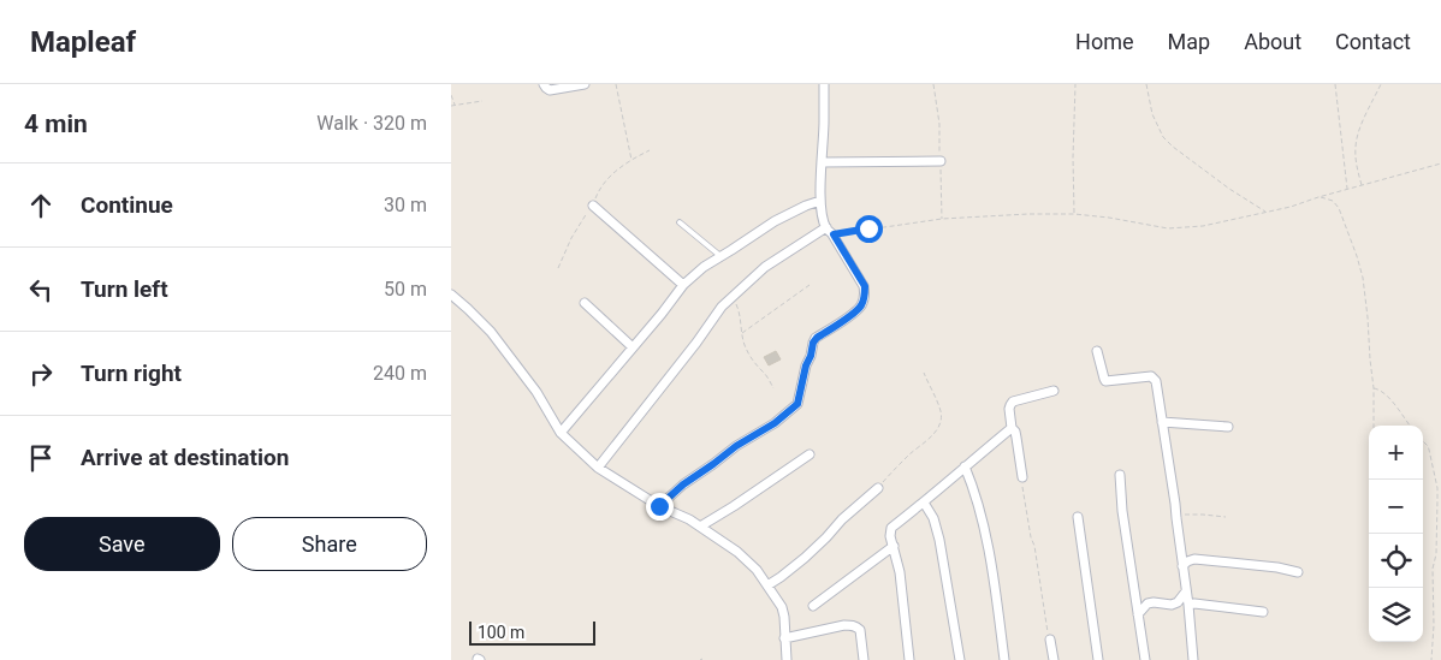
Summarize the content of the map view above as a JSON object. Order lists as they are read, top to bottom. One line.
{"scale_bar":"100 m","page":{"header":"Mapleaf","nav":["Home","Map","About","Contact"],"heading":["4 min","Walk · 320 m"],"list":[["Continue","30 m"],["Turn left","50 m"],["Turn right","240 m"],"Arrive at destination"],"map_buttons":["+","−"],"buttons":["Save","Share"],"scale":"100 m"}}
